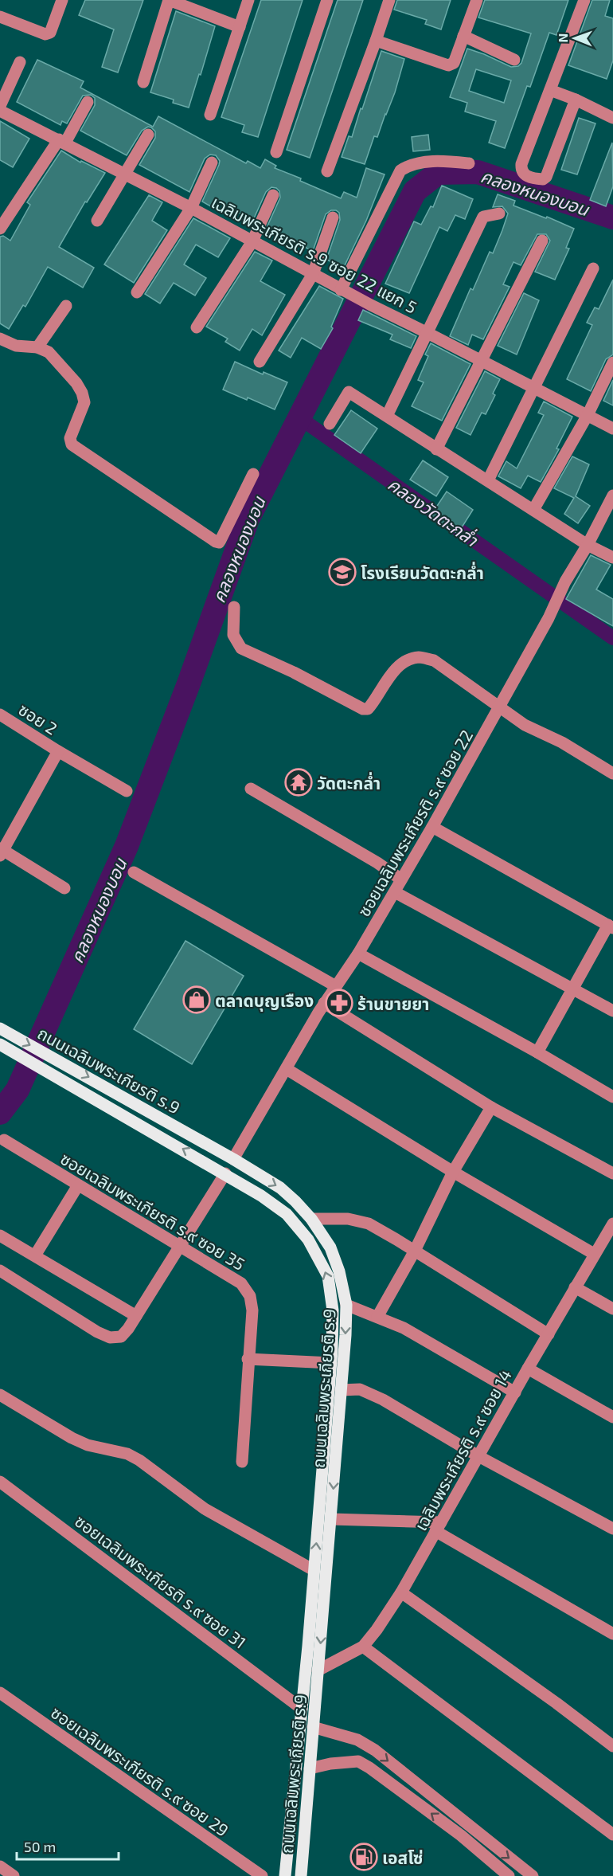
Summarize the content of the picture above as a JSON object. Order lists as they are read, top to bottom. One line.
{"streets":{"main road":["ถนนเฉลิมพระเกียรติ ร.9"],"street":["เฉลิมพระเกียรติ ร.9 ซอย 22 แยก 5","ซอย 2","ซอยเฉลิมพระเกียรติ ร.๙ ซอย 22","ซอยเฉลิมพระเกียรติ ร.๙ ซอย 35","เฉลิมพระเกียรติ ร.๙ ซอย 14","ซอยเฉลิมพระเกียรติ ร.๙ ซอย 31","ซอยเฉลิมพระเกียรติ ร.๙ ซอย 29"]},"crossings":[["ซอยเฉลิมพระเกียรติ ร.๙ ซอย 22","ถนนเฉลิมพระเกียรติ ร.9"],["ถนนเฉลิมพระเกียรติ ร.9","เฉลิมพระเกียรติ ร.๙ ซอย 14"],["ถนนเฉลิมพระเกียรติ ร.9","ซอยเฉลิมพระเกียรติ ร.๙ ซอย 31"]],"water":["คลองหนองบอน","คลองวัดตะกล่ำ"],"places":{"school or university":["โรงเรียนวัดตะกล่ำ"],"temple":["วัดตะกล่ำ"],"shop":["ตลาดบุญเรือง"],"pharmacy":["ร้านขายยา"],"fuel station":["เอสโซ่"]},"scale_bar":"50 m","north":"left"}
